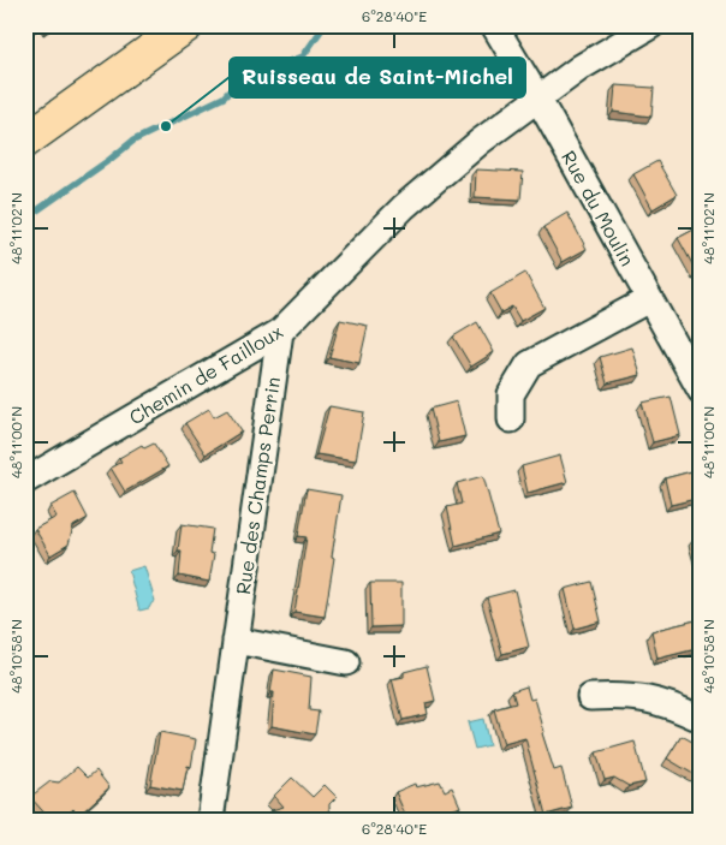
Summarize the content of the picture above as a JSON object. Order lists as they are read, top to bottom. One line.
{"streets":{"street":["Rue du Moulin","Chemin de Failloux","Rue des Champs Perrin"]},"crossings":[["Rue du Moulin","Chemin de Failloux"],["Chemin de Failloux","Rue des Champs Perrin"]],"places":["Ruisseau de Saint-Michel"],"coordinates":["6°28'40\"E","48°11'02\"N","48°11'00\"N","48°10'58\"N"]}
